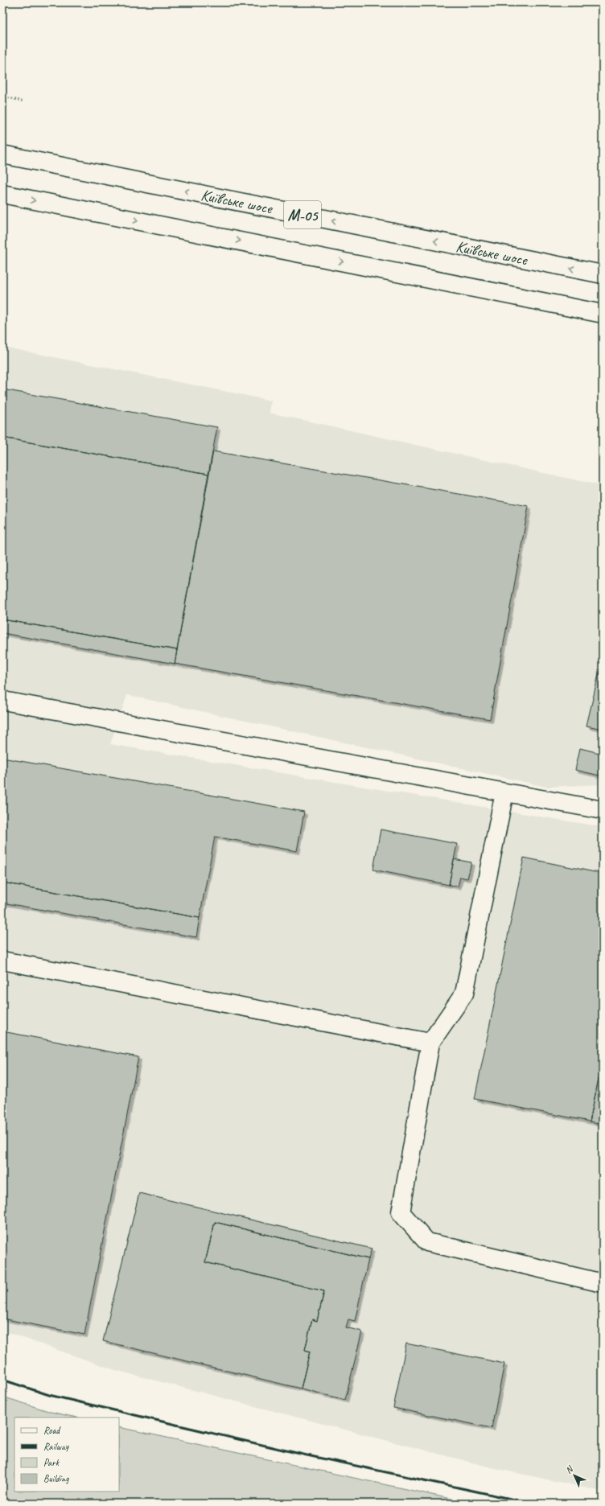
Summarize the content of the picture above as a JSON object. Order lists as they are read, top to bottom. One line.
{"streets":{"main road":["Київське шосе","М-05"]},"legend":["Road","Railway","Park","Building"],"north":"top left"}
